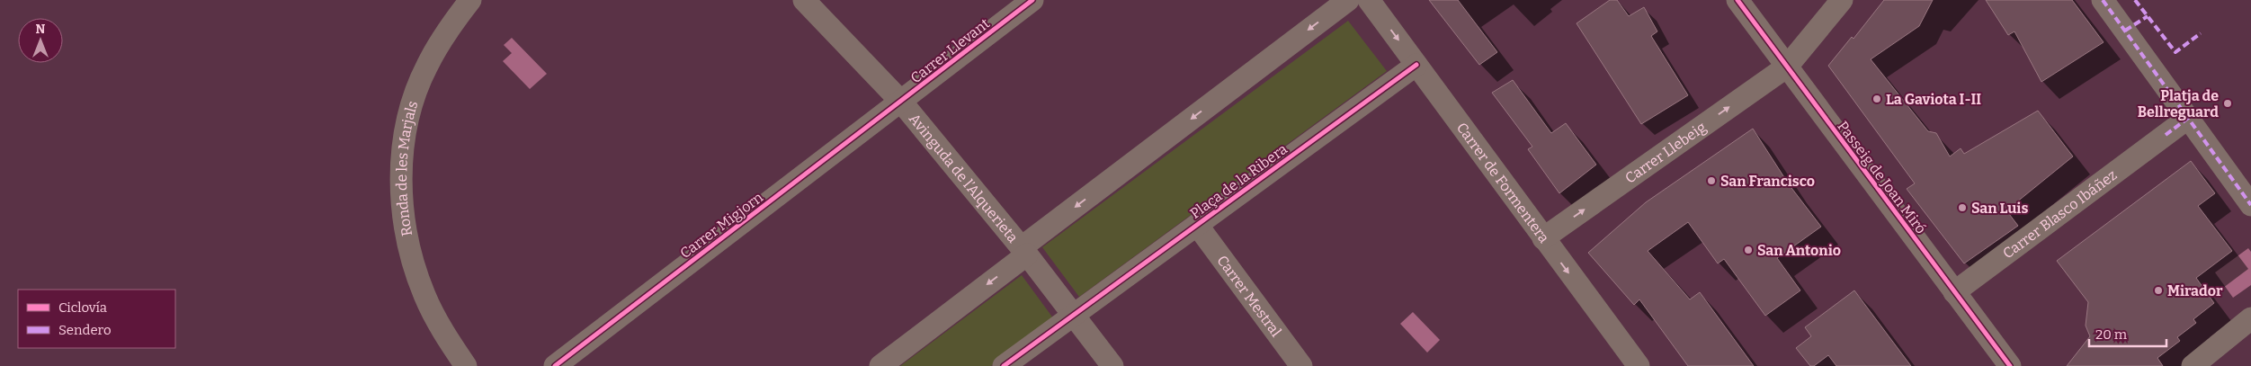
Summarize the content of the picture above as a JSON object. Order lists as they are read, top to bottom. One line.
{"streets":{"street":["Carrer Llevant","Carrer Llebeig","Ronda de les Marjals","Passeig de Joan Miró","Avinguda de l’Alquerieta","Plaça de la Ribera","Carrer de Formentera","Carrer Blasco Ibáñez","Carrer Migjorn","Carrer Mestral"]},"crossings":[["Carrer Llevant","Avinguda de l’Alquerieta"],["Carrer Llevant","Carrer Migjorn"],["Carrer Llebeig","Passeig de Joan Miró"],["Carrer Llebeig","Carrer de Formentera"],["Passeig de Joan Miró","Carrer Blasco Ibáñez"],["Avinguda de l’Alquerieta","Plaça de la Ribera"],["Avinguda de l’Alquerieta","Carrer Migjorn"],["Plaça de la Ribera","Carrer de Formentera"],["Plaça de la Ribera","Carrer Mestral"]],"one_way":["Carrer Llebeig","Carrer de Formentera"],"places":["La Gaviota I-II","Platja de Bellreguard","San Francisco","San Luis","San Antonio","Mirador"],"legend":["Ciclovía","Sendero"],"scale_bar":"20 m","north":"top"}
